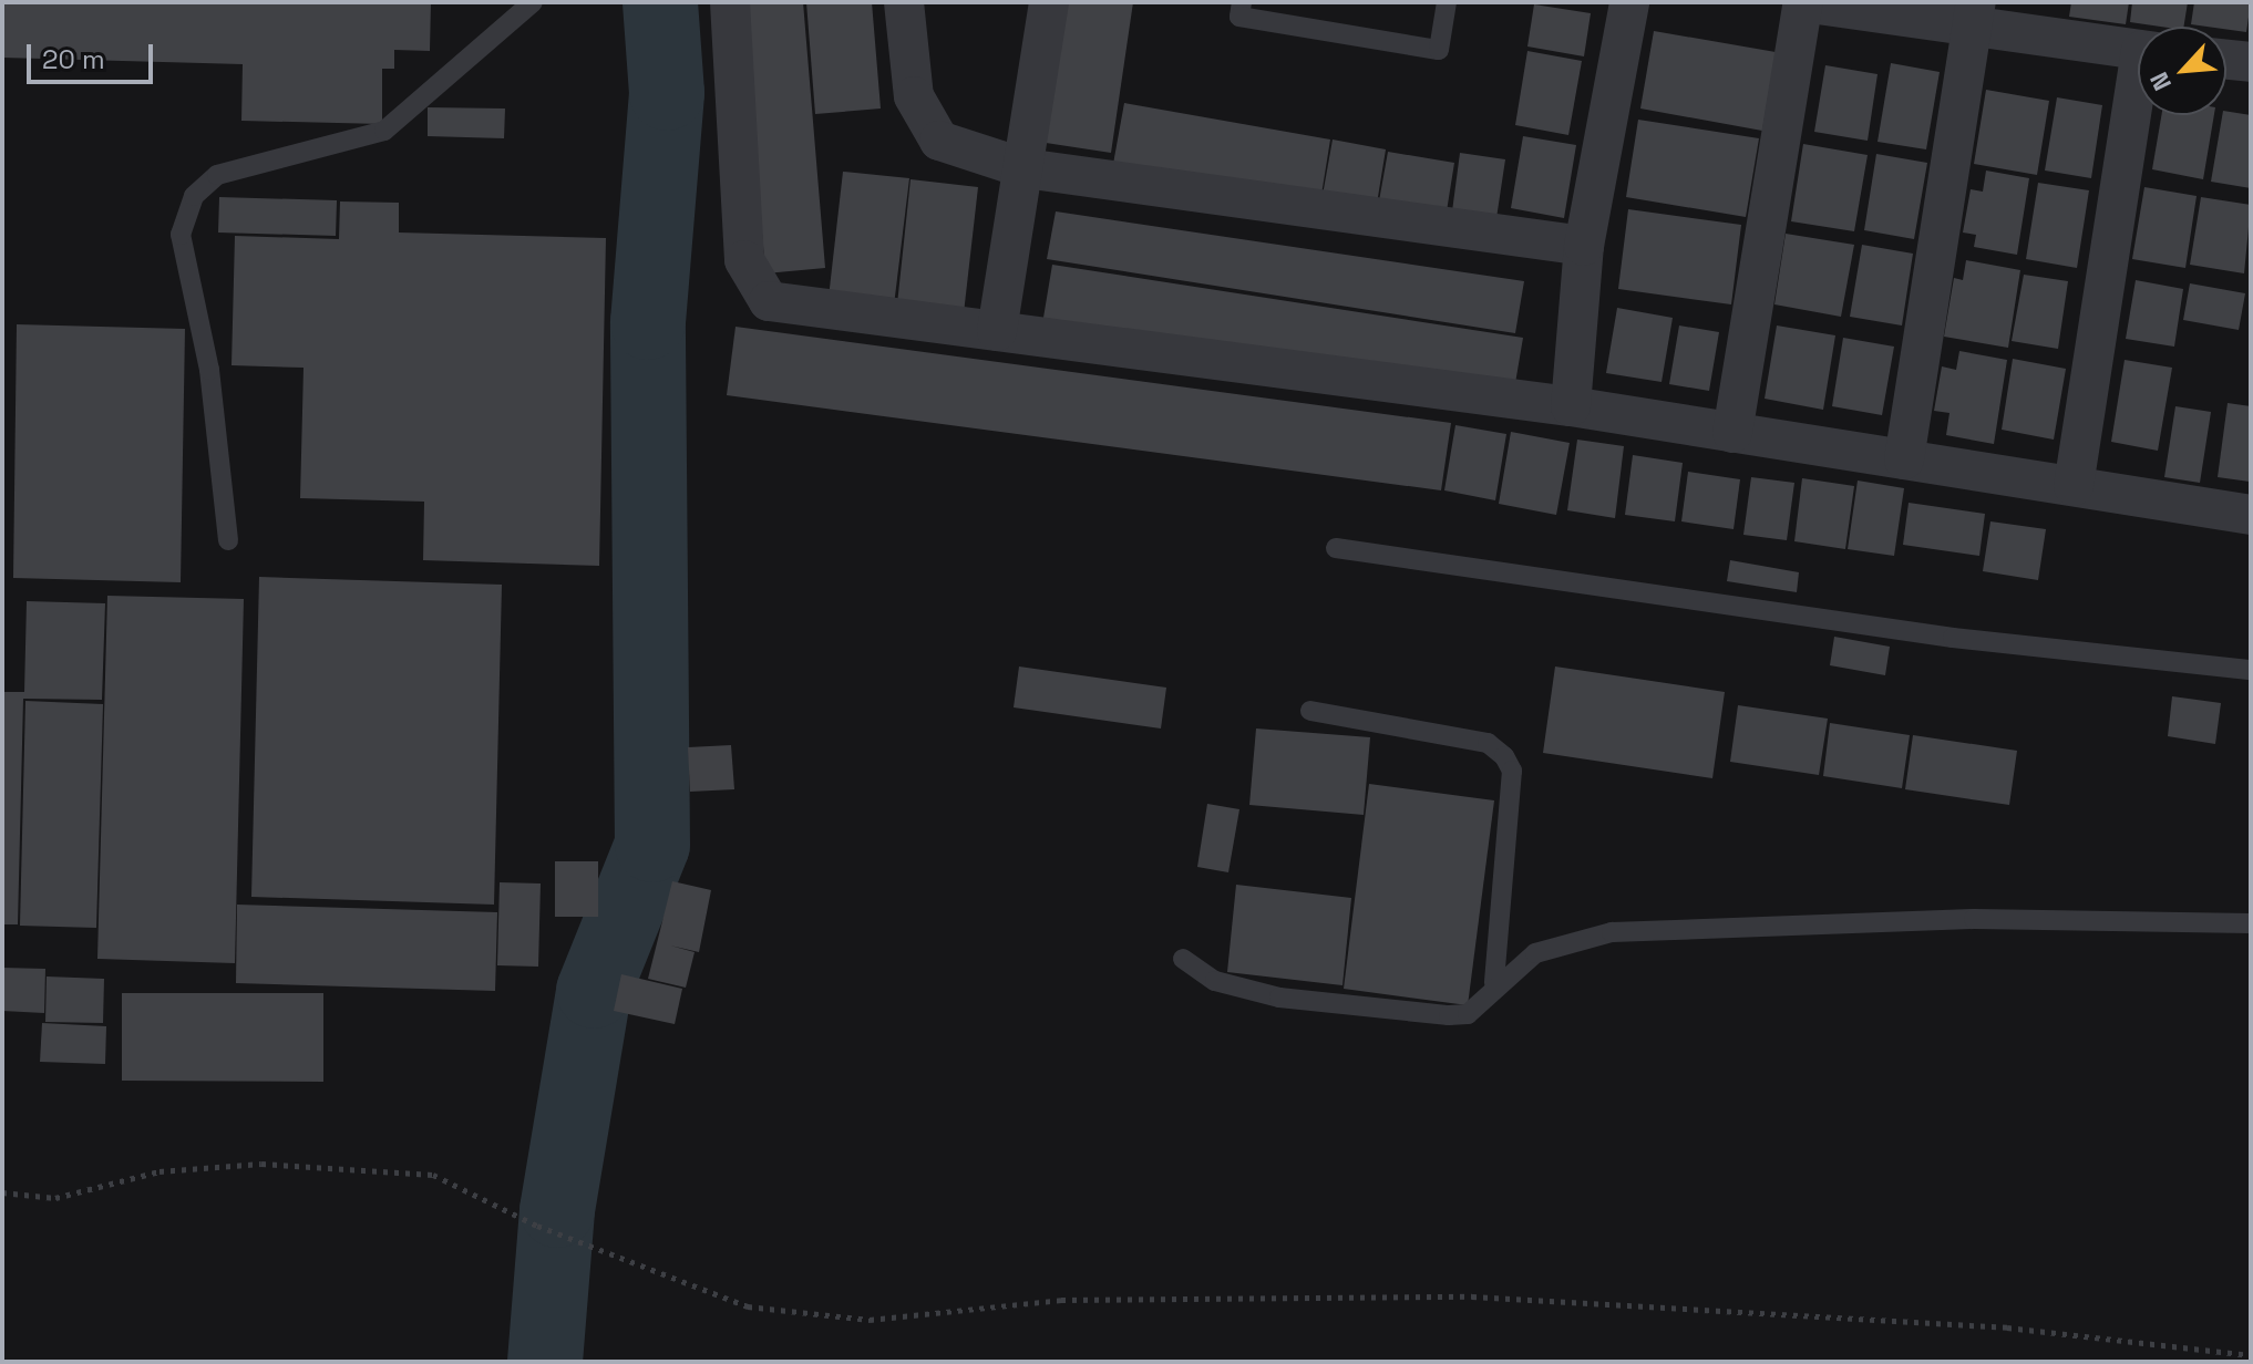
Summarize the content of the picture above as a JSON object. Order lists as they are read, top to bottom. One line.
{"scale_bar":"20 m","north":"bottom left"}
